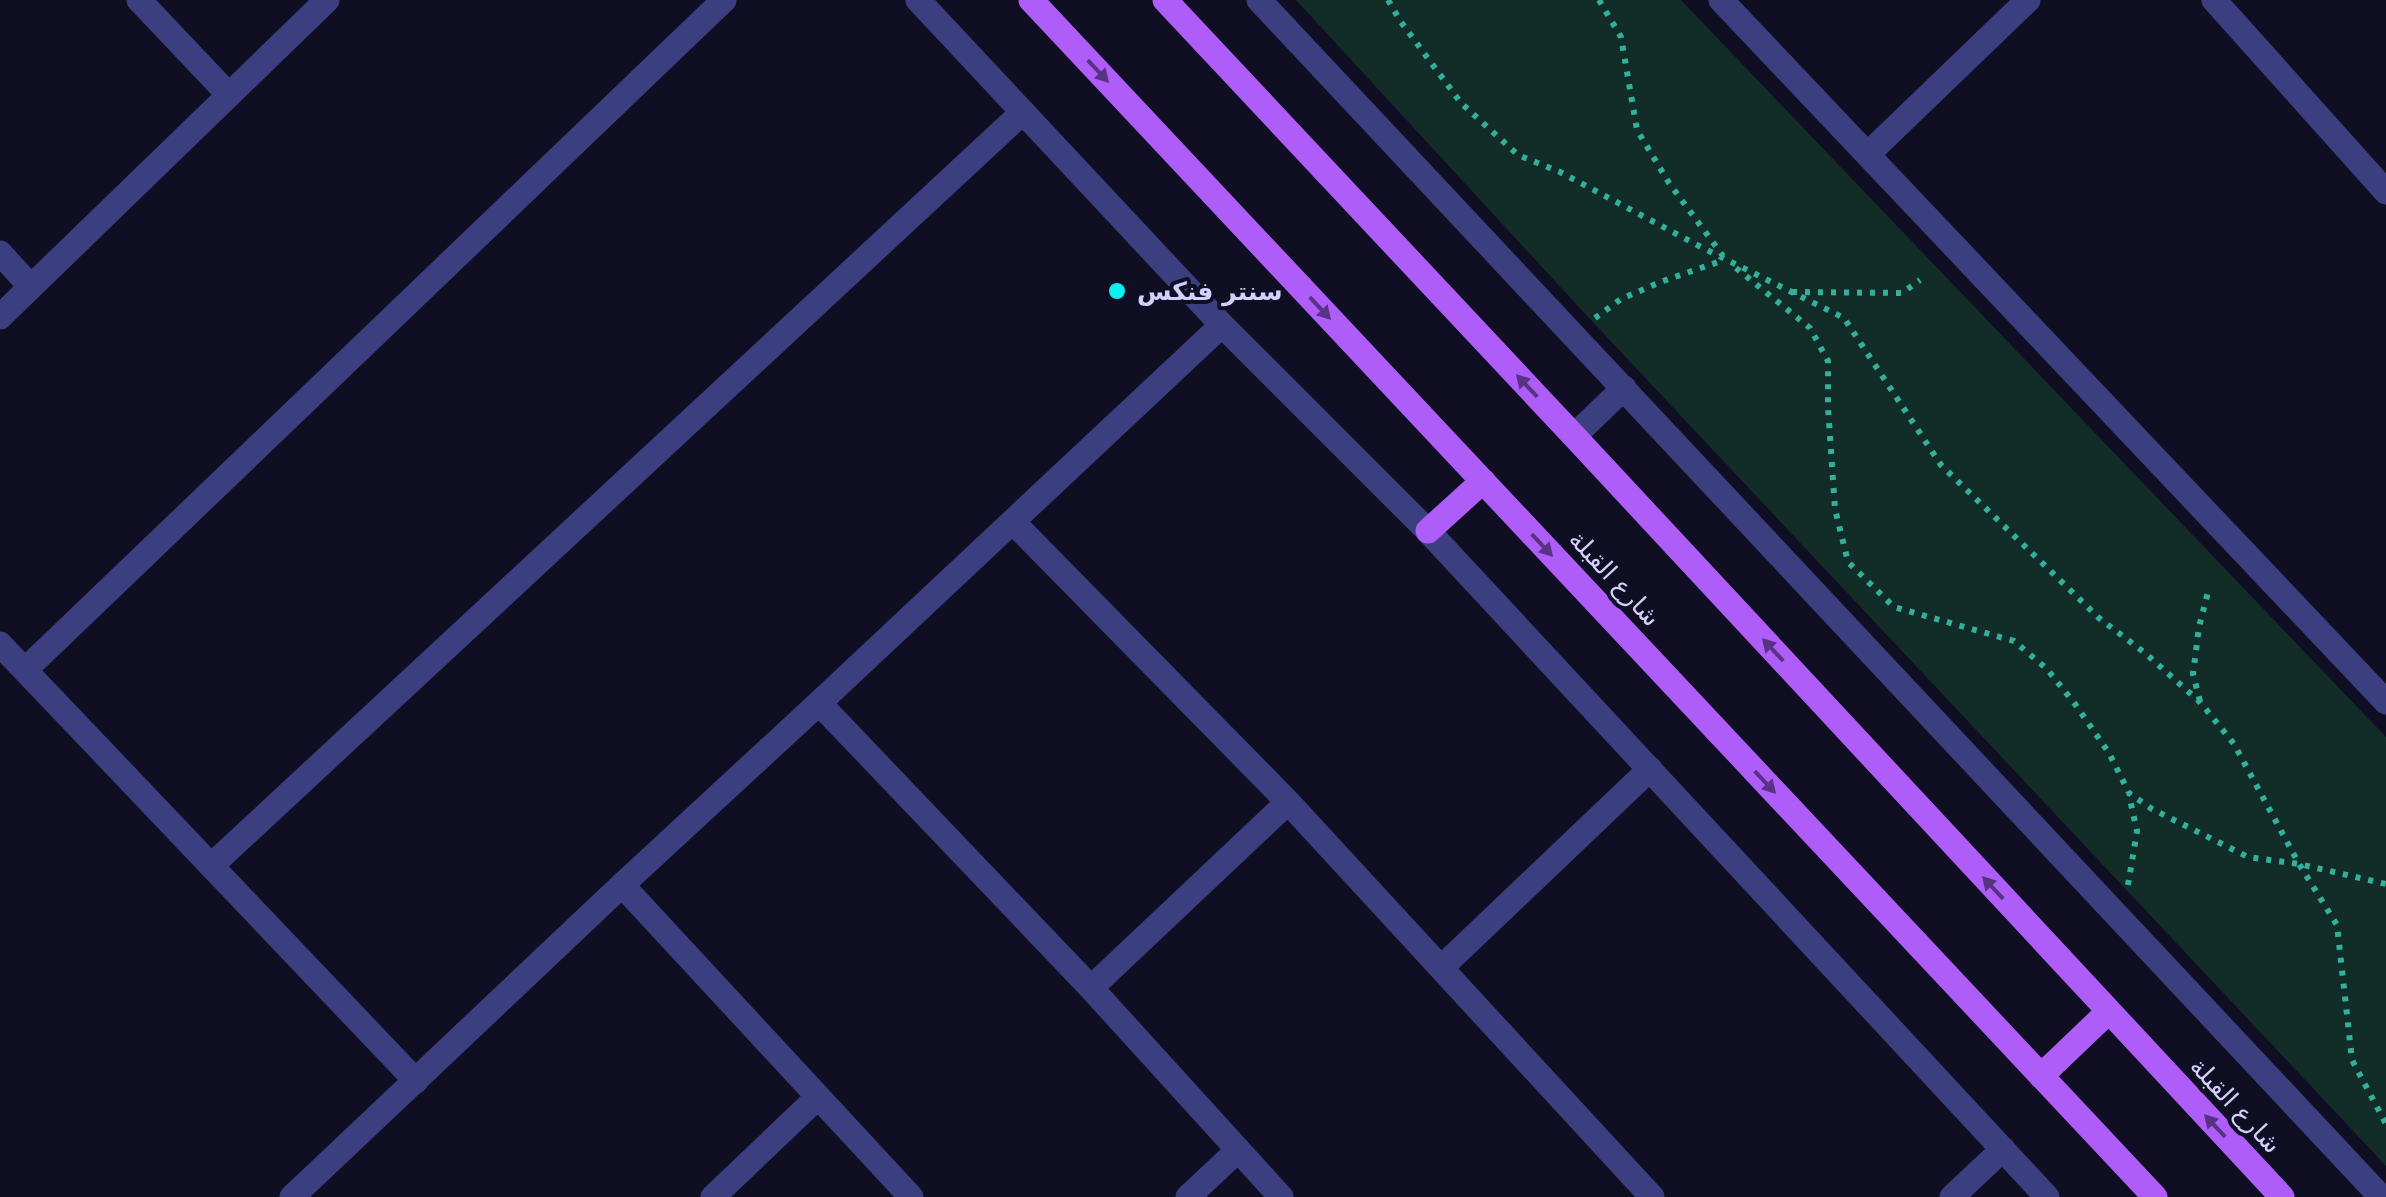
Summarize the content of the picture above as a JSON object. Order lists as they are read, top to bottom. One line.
{"streets":{"main road":["شارع القبلة"]},"places":["سنتر فنكس"]}
